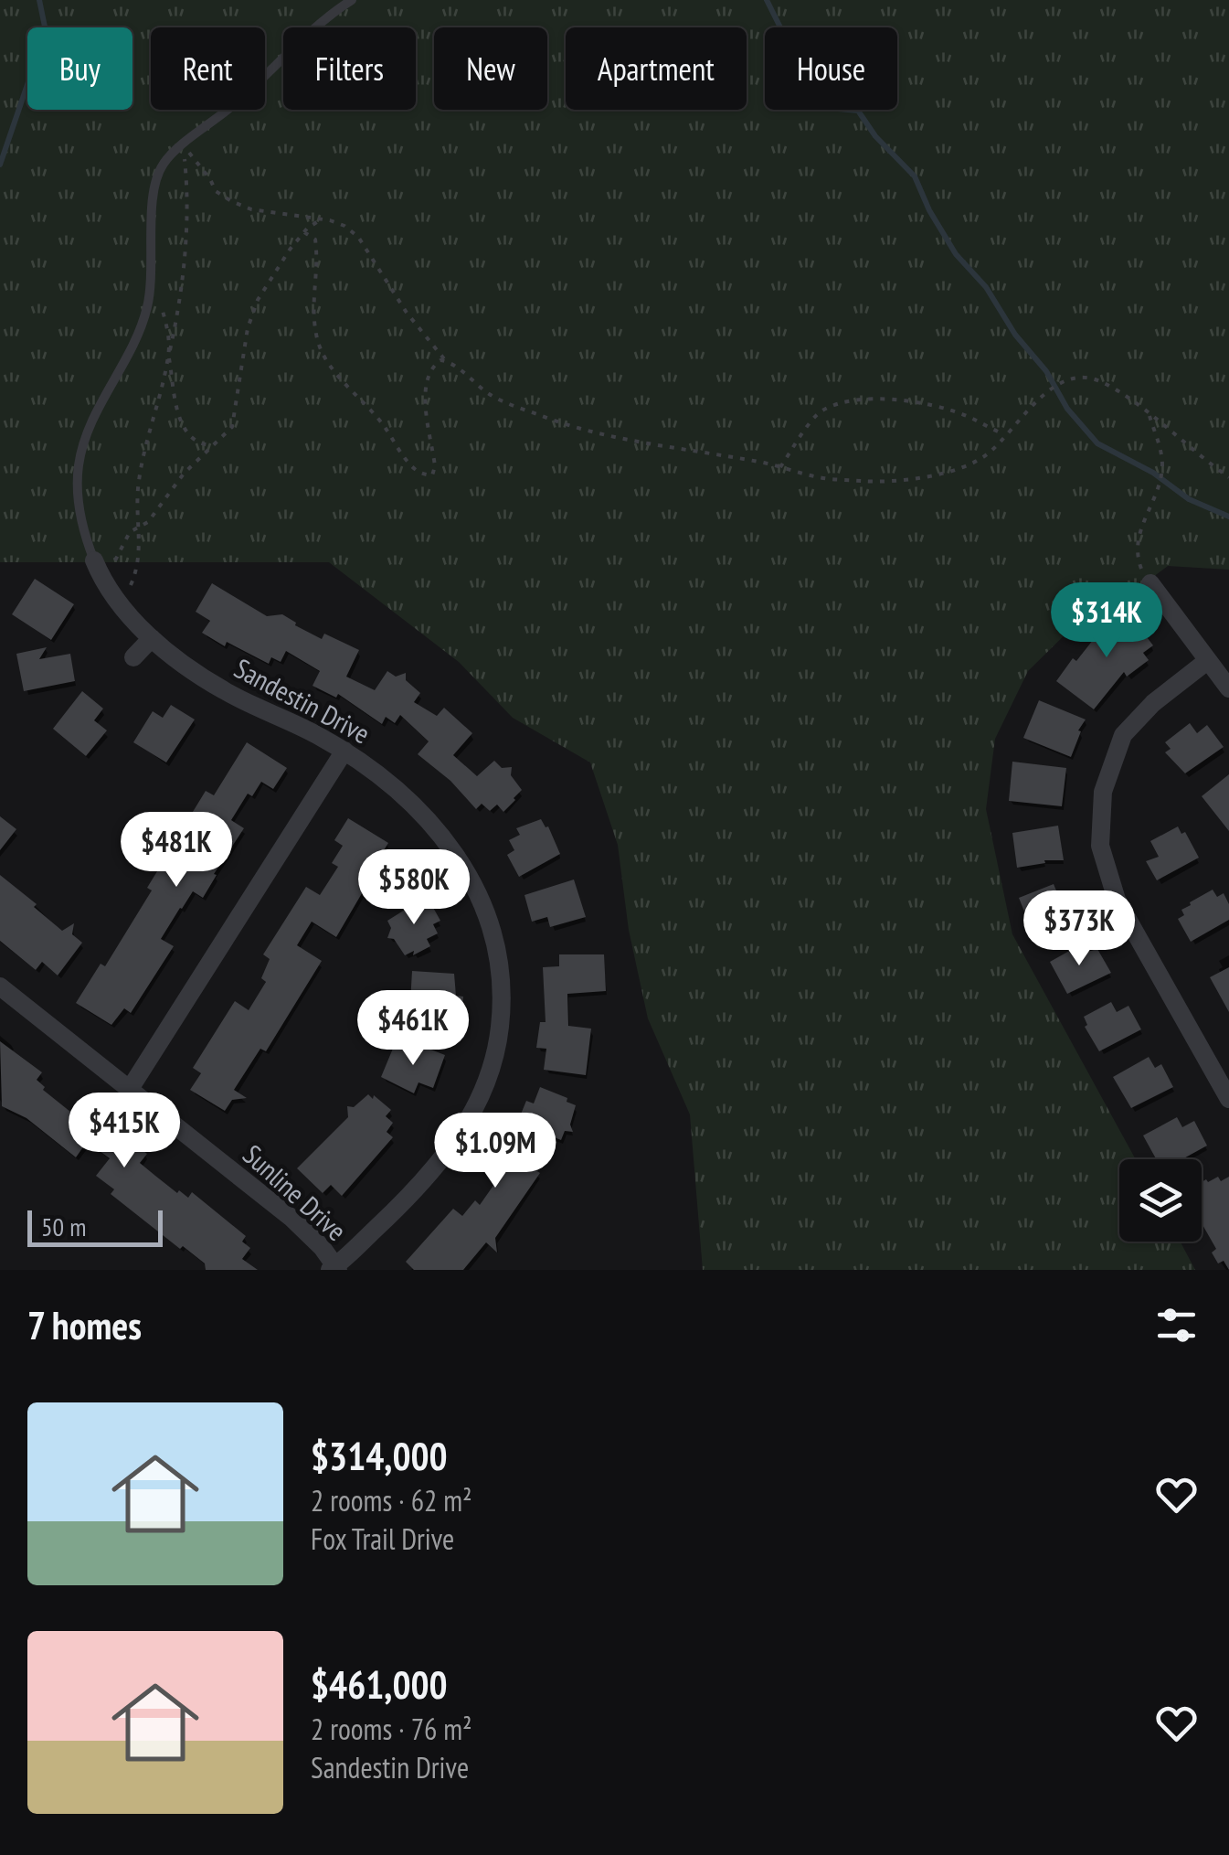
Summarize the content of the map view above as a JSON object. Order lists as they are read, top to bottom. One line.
{"streets":{"street":["Sandestin Drive","Sunline Drive"]},"crossings":[["Sandestin Drive","Sunline Drive"]],"scale_bar":"50 m","page":{"chip":["Buy","Rent","Filters","New","Apartment","House"],"price":["$314K","$481K","$580K","$373K","$461K","$415K","$1.09M"],"scale":"50 m","heading":"7 homes","list":[{"name":"$314,000","note":"2 rooms · 62 m² · Fox Trail Drive"},{"name":"$461,000","note":"2 rooms · 76 m² · Sandestin Drive"}]}}
